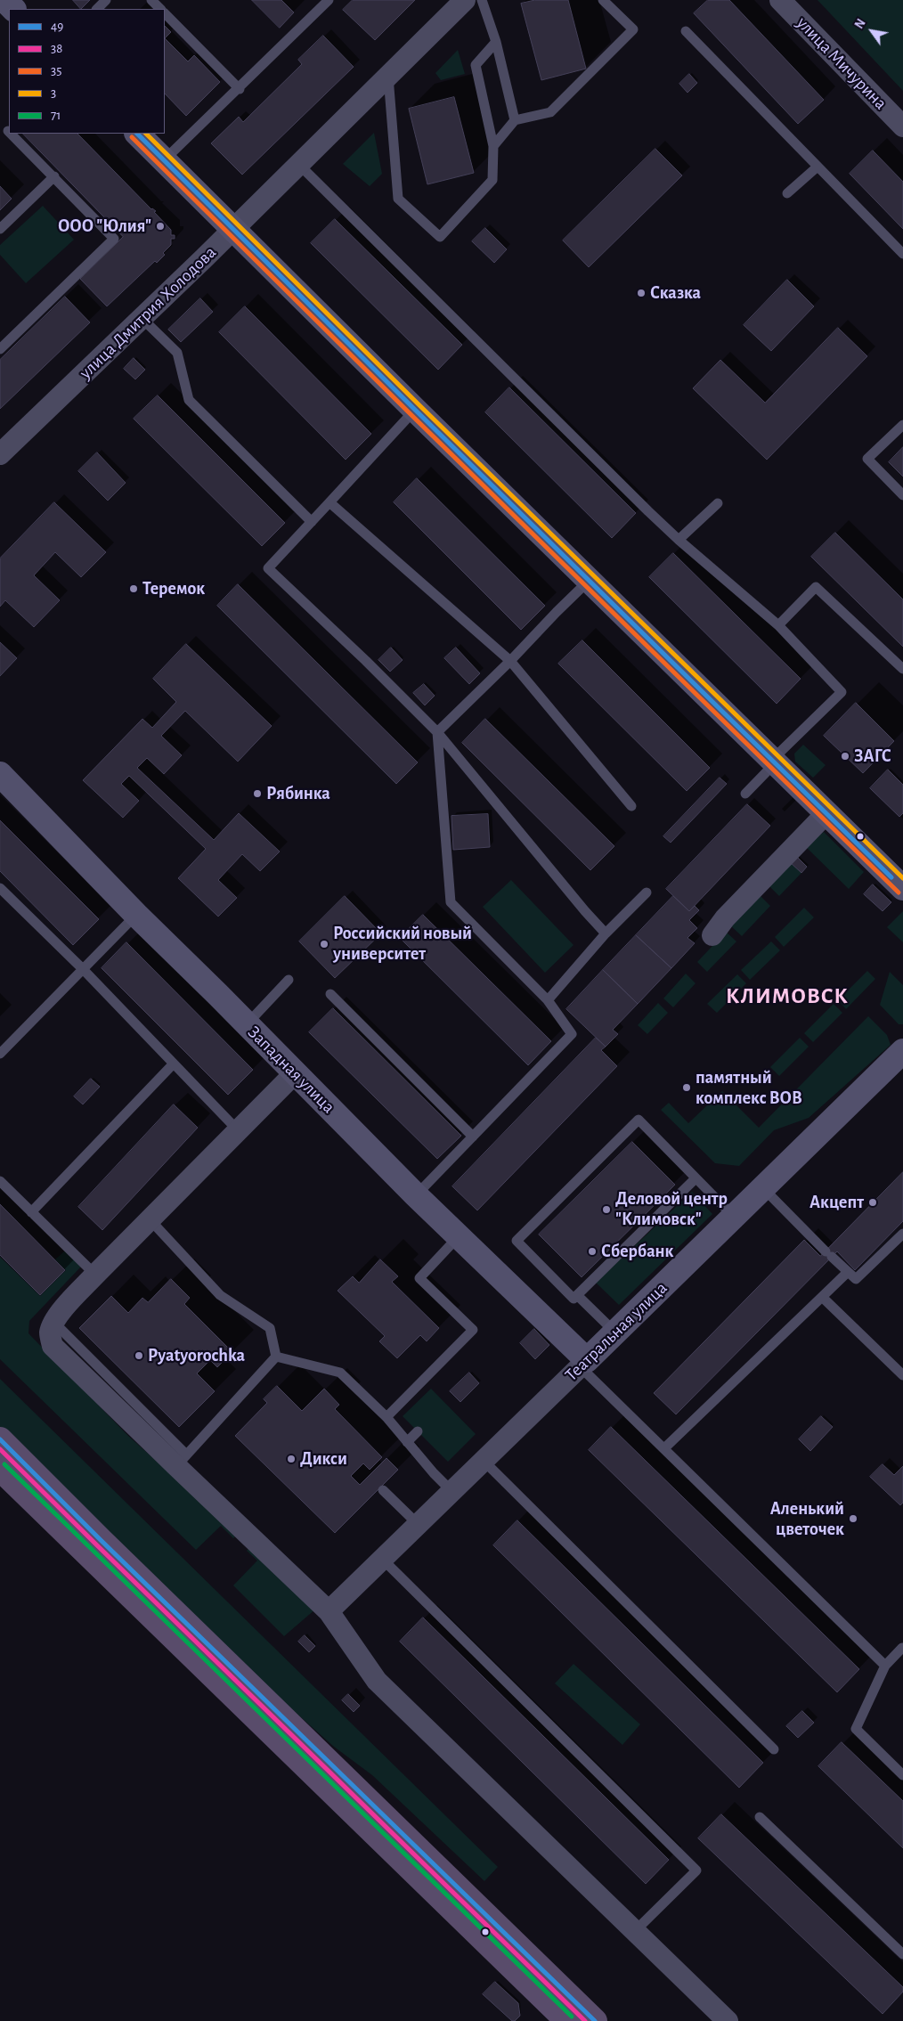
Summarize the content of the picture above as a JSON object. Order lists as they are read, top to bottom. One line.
{"streets":{"street":["улица Мичурина","улица Дмитрия Холодова","Западная улица","Театральная улица"]},"crossings":[["Западная улица","Театральная улица"]],"districts":["КЛИМОВСК"],"places":["ООО \"Юлия\"","Сказка","Теремок","ЗАГС","Рябинка","Российский новый университет","памятный комплекс ВОВ","Акцепт","Деловой центр \"Климовск\"","Сбербанк","Pyatyorochka","Дикси","Аленький цветочек"],"lines":["transit line 49","transit line 3","transit line 35","transit line 38","transit line 71"],"legend":["49","38","35","3","71"],"north":"top left"}
